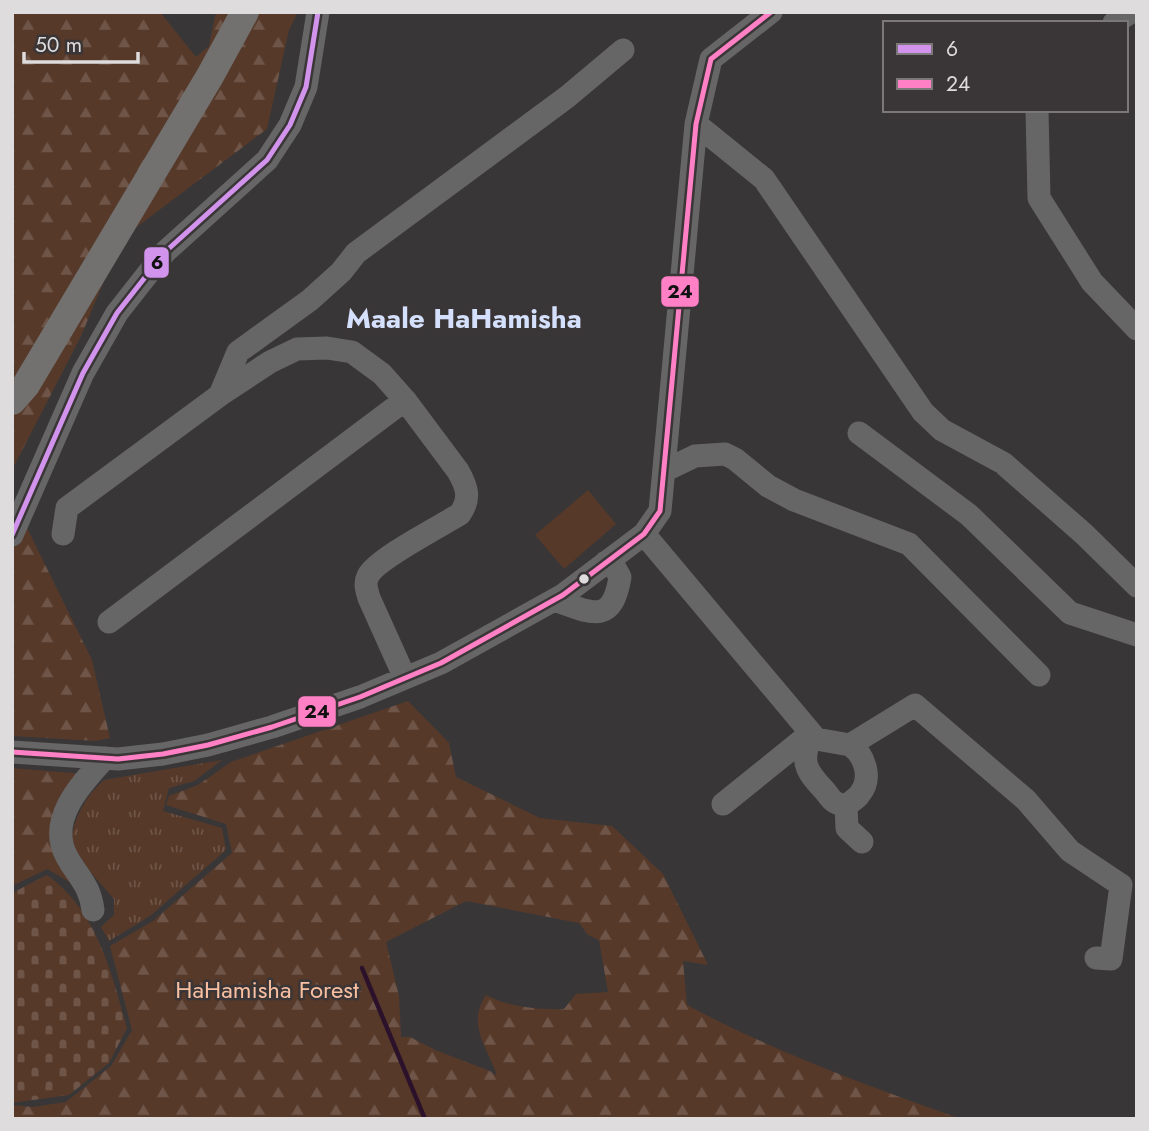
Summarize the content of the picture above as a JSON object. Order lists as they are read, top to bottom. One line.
{"districts":["Maale HaHamisha"],"parks":["HaHamisha Forest"],"lines":["transit line 6","transit line 24"],"legend":["6","24"],"scale_bar":"50 m"}
